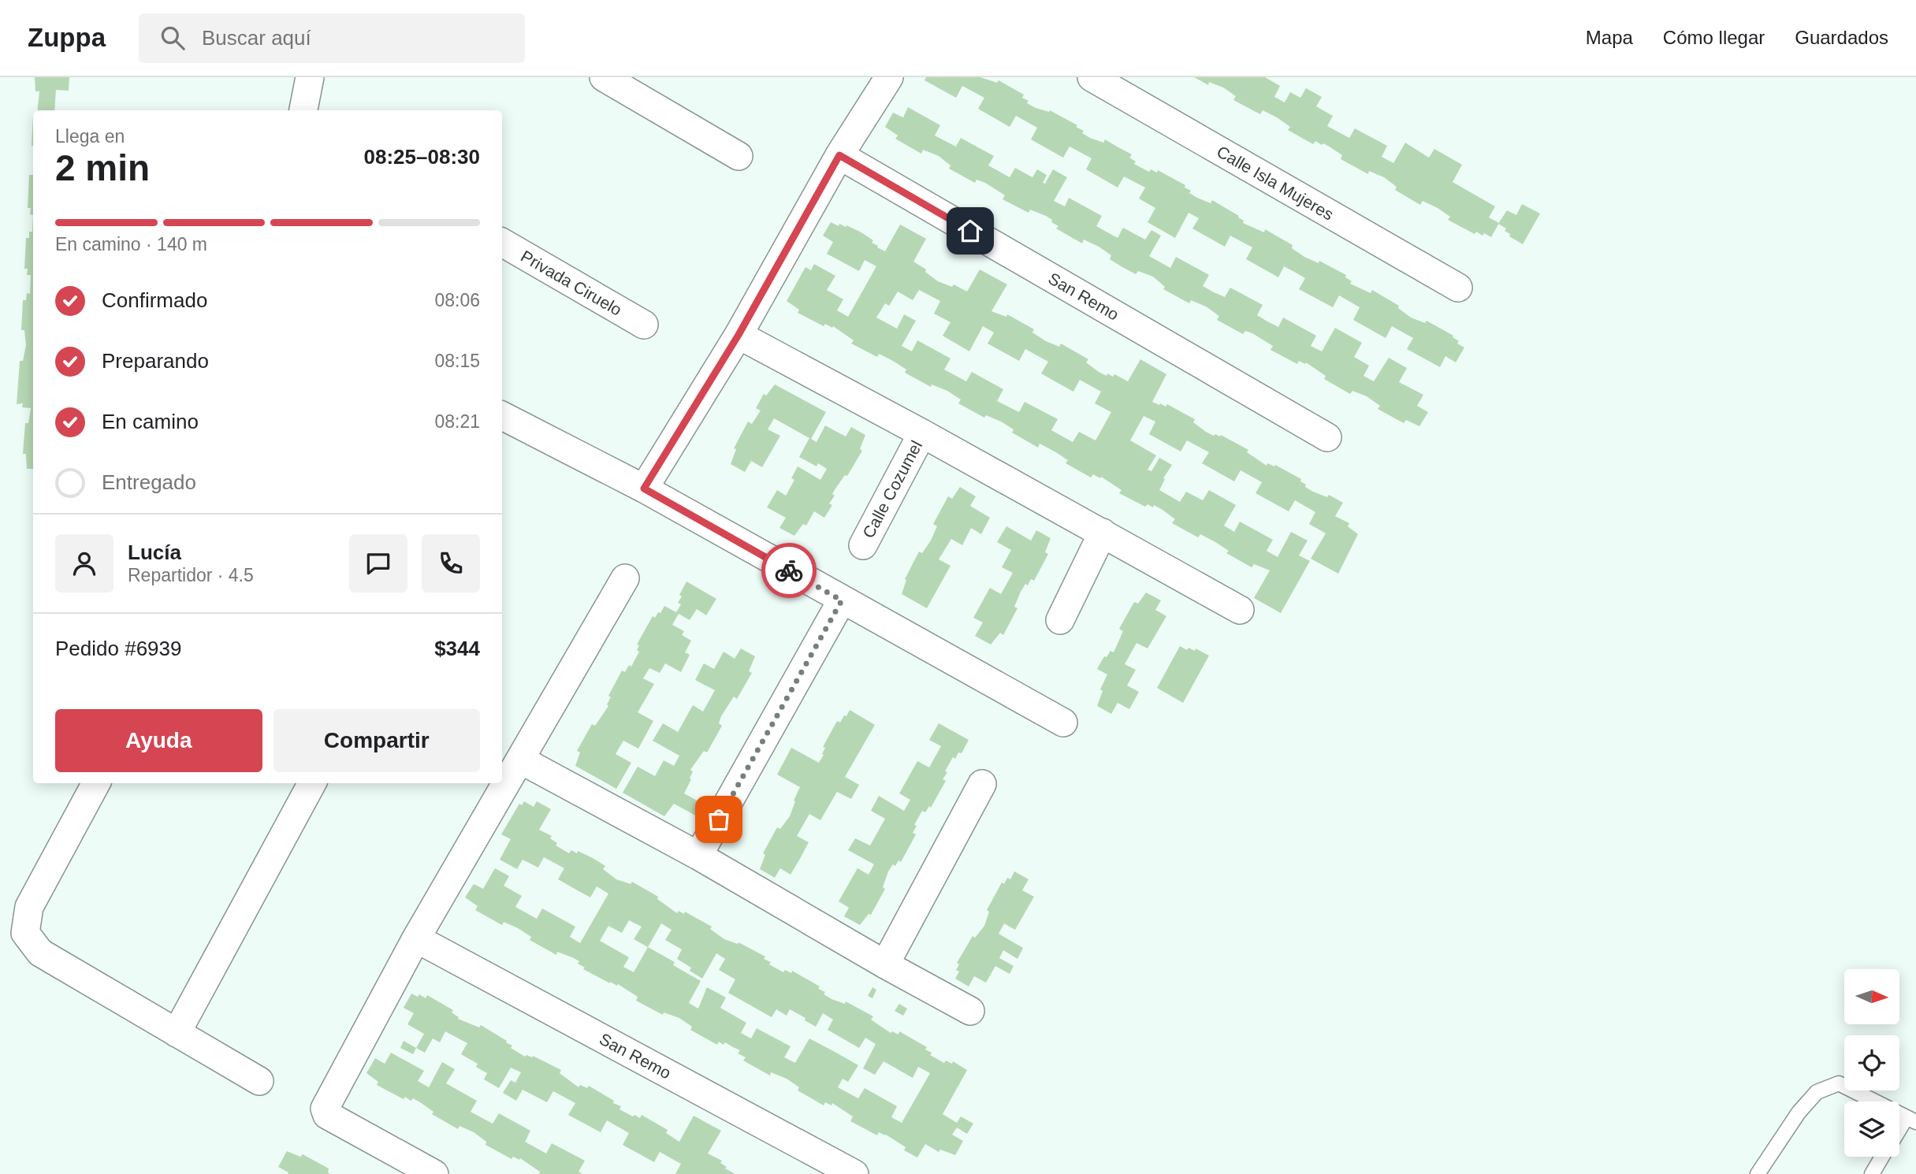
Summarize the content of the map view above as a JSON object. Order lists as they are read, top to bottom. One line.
{"streets":{"street":["Calle Isla Mujeres","Privada Ciruelo","San Remo","Calle Cozumel"]},"north":"right","page":{"header":"Zuppa","search":"Buscar aquí","nav":["Mapa","Cómo llegar","Guardados"],"heading":["2 min","Llega en","08:25–08:30"],"panel":["Lucía","Repartidor · 4.5","Pedido #6939","$344"],"bar":"En camino · 140 m","list":[["Confirmado","08:06"],["Preparando","08:15"],["En camino","08:21"],"Entregado"],"buttons":["Ayuda","Compartir"]}}
